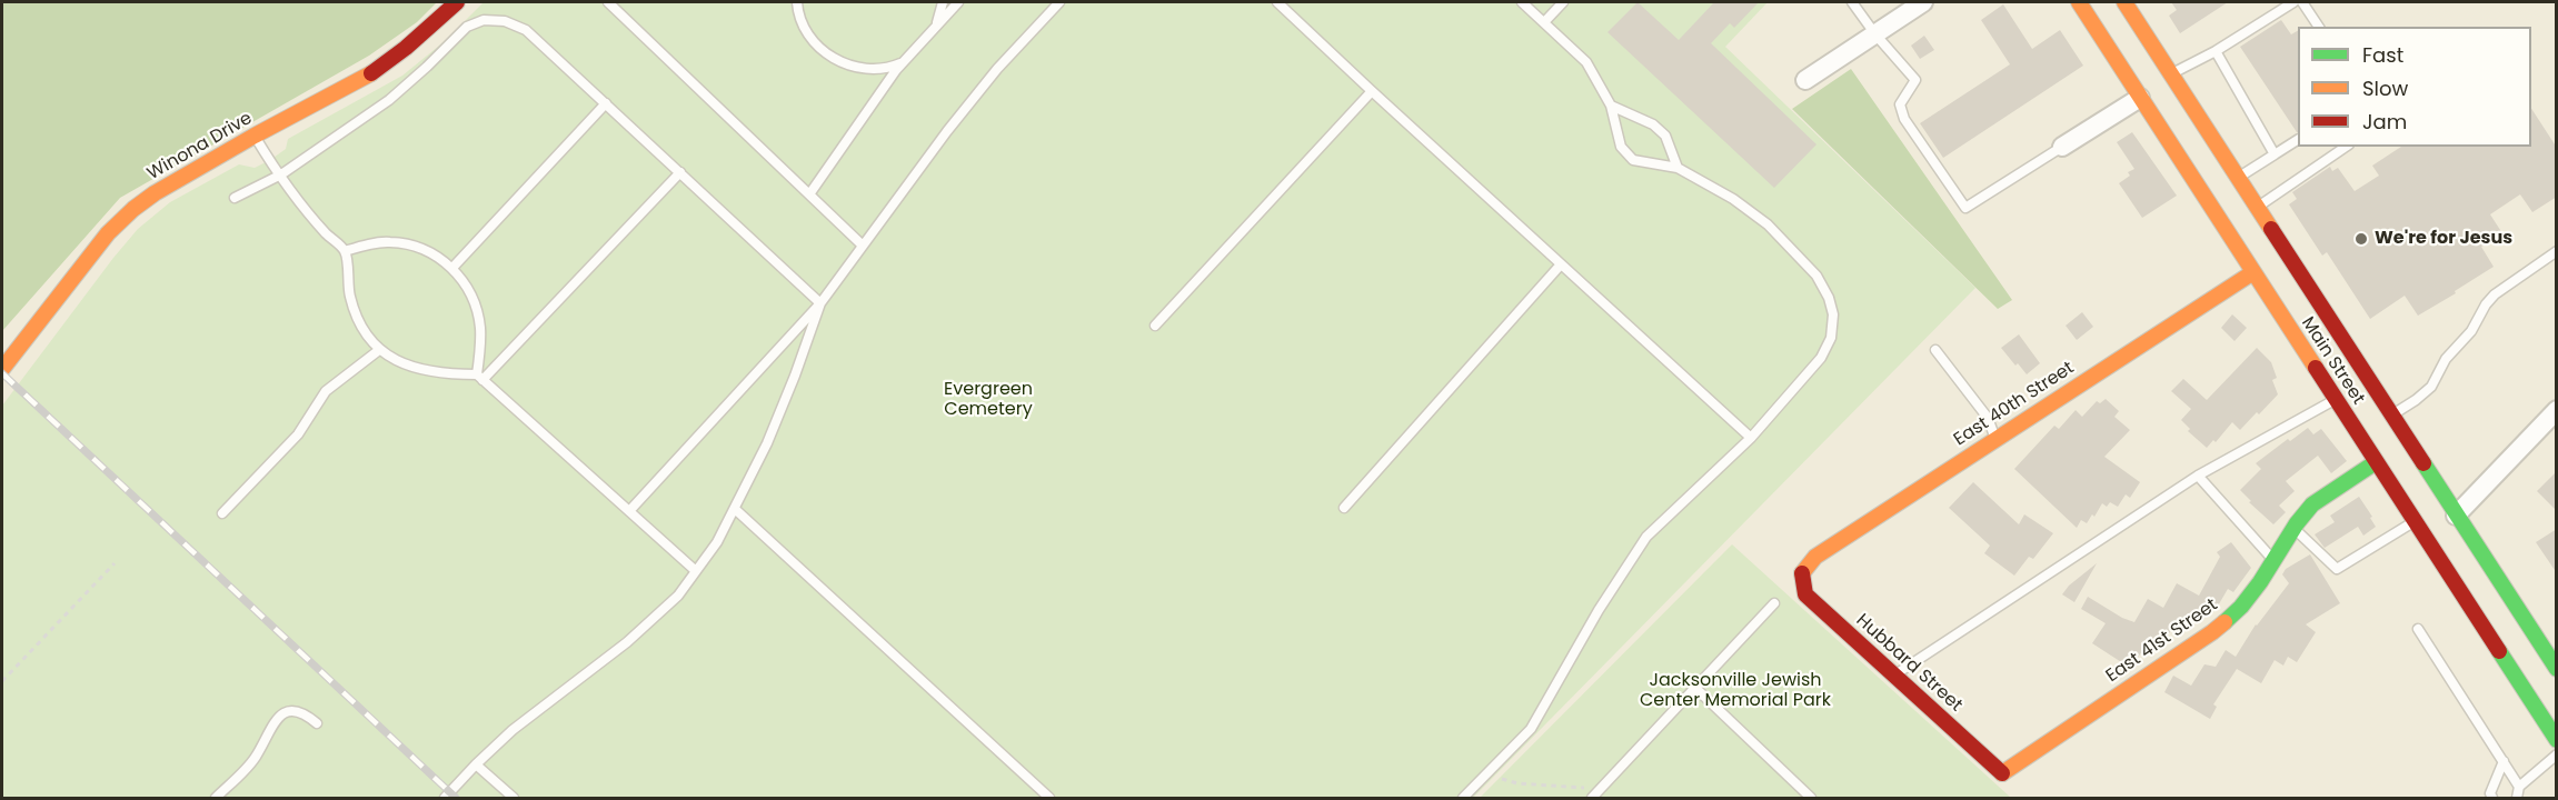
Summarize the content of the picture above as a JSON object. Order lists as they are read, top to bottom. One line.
{"streets":{"street":["Winona Drive","Main Street","East 40th Street","East 41st Street","Hubbard Street"]},"crossings":[["Main Street","East 40th Street"],["Main Street","East 41st Street"],["East 40th Street","Hubbard Street"],["East 41st Street","Hubbard Street"]],"parks":["Evergreen Cemetery","Jacksonville Jewish Center Memorial Park"],"places":["We're for Jesus"],"legend":["Fast","Slow","Jam"]}
